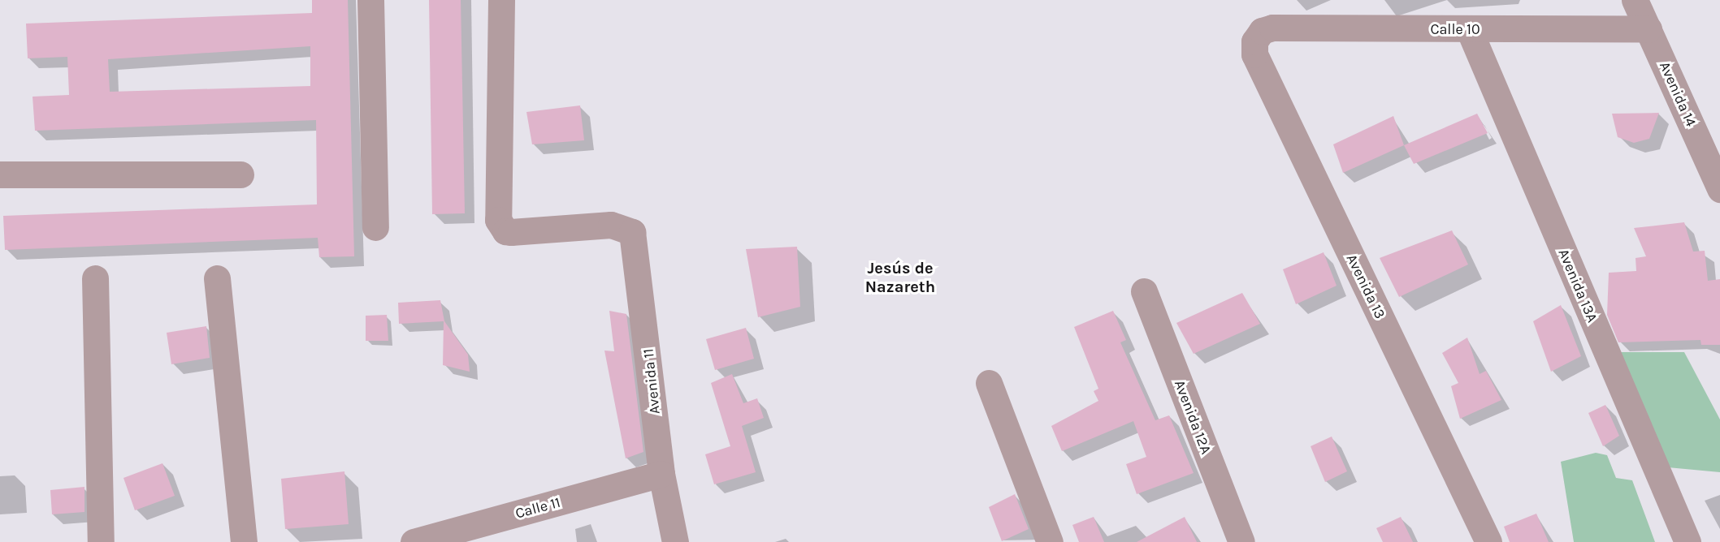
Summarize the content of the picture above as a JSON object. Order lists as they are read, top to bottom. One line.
{"streets":{"street":["Calle 10","Avenida 14","Avenida 13A","Avenida 13","Avenida 11","Avenida 12A","Calle 11"]},"crossings":[["Calle 10","Avenida 14"],["Calle 10","Avenida 13A"],["Calle 10","Avenida 13"],["Avenida 11","Calle 11"]],"districts":["Jesús de Nazareth"]}
